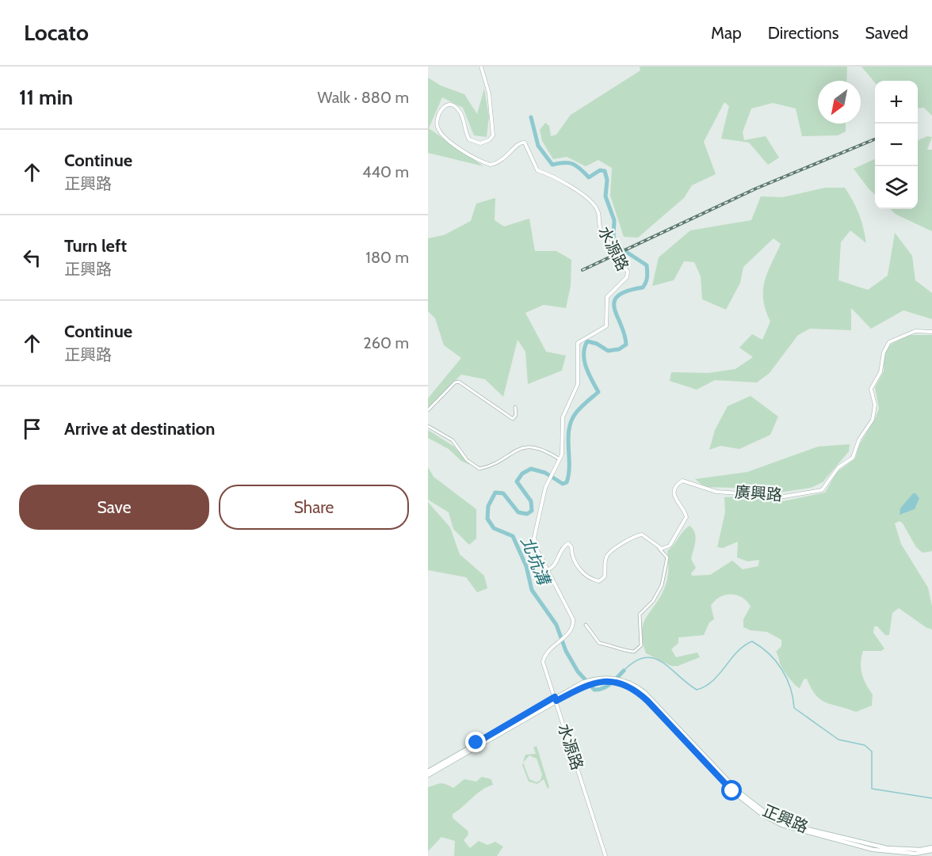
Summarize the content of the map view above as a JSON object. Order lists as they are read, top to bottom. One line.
{"streets":{"main road":["正興路"],"street":["水源路","廣興路"]},"crossings":[["水源路","正興路"]],"water":["北坑溝"],"north":"bottom left","page":{"header":"Locato","nav":["Map","Directions","Saved"],"heading":["11 min","Walk · 880 m"],"map_buttons":["+","−"],"list":[["Continue","正興路","440 m"],["Turn left","正興路","180 m"],["Continue","正興路","260 m"],"Arrive at destination"],"buttons":["Save","Share"]}}
